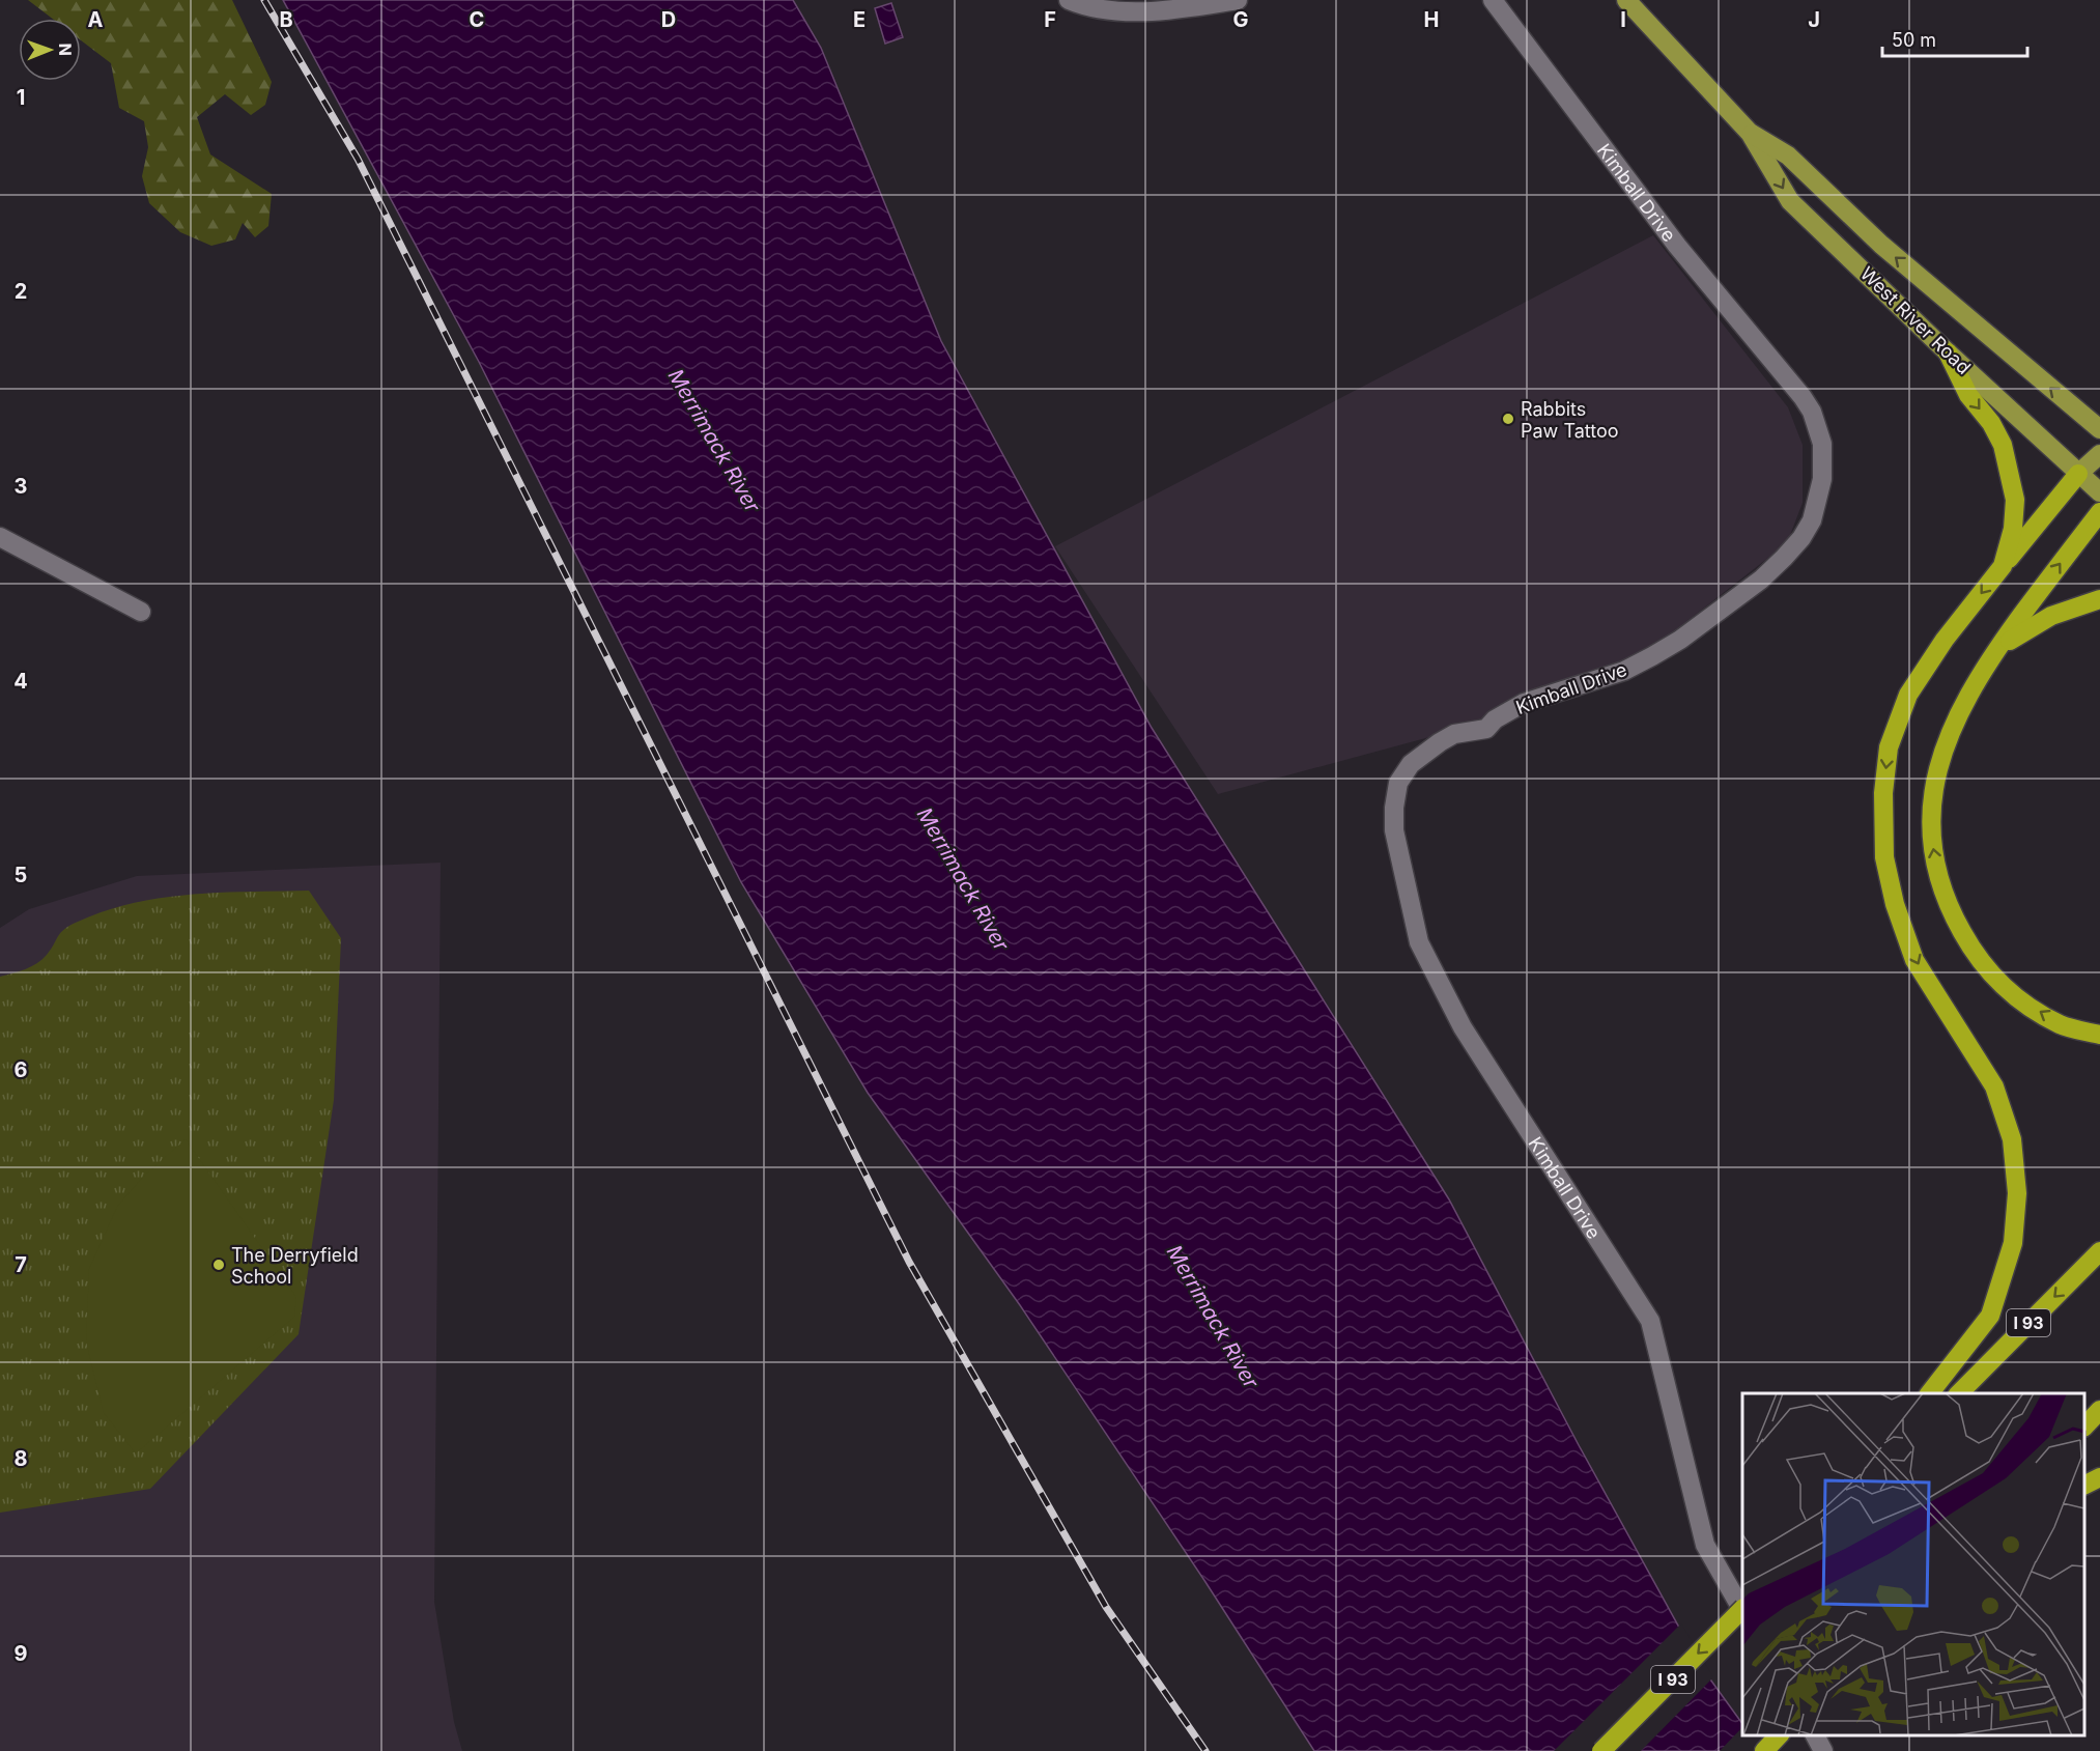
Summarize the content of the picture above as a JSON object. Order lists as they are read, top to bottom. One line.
{"streets":{"highway":["I 93"],"main road":["West River Road"],"street":["Kimball Drive"]},"water":["Merrimack River"],"places":["Rabbits Paw Tattoo","The Derryfield School"],"scale_bar":"50 m","north":"right","grid":{"columns":["A","B","C","D","E","F","G","H","I","J"],"rows":["1","2","3","4","5","6","7","8","9"]}}
